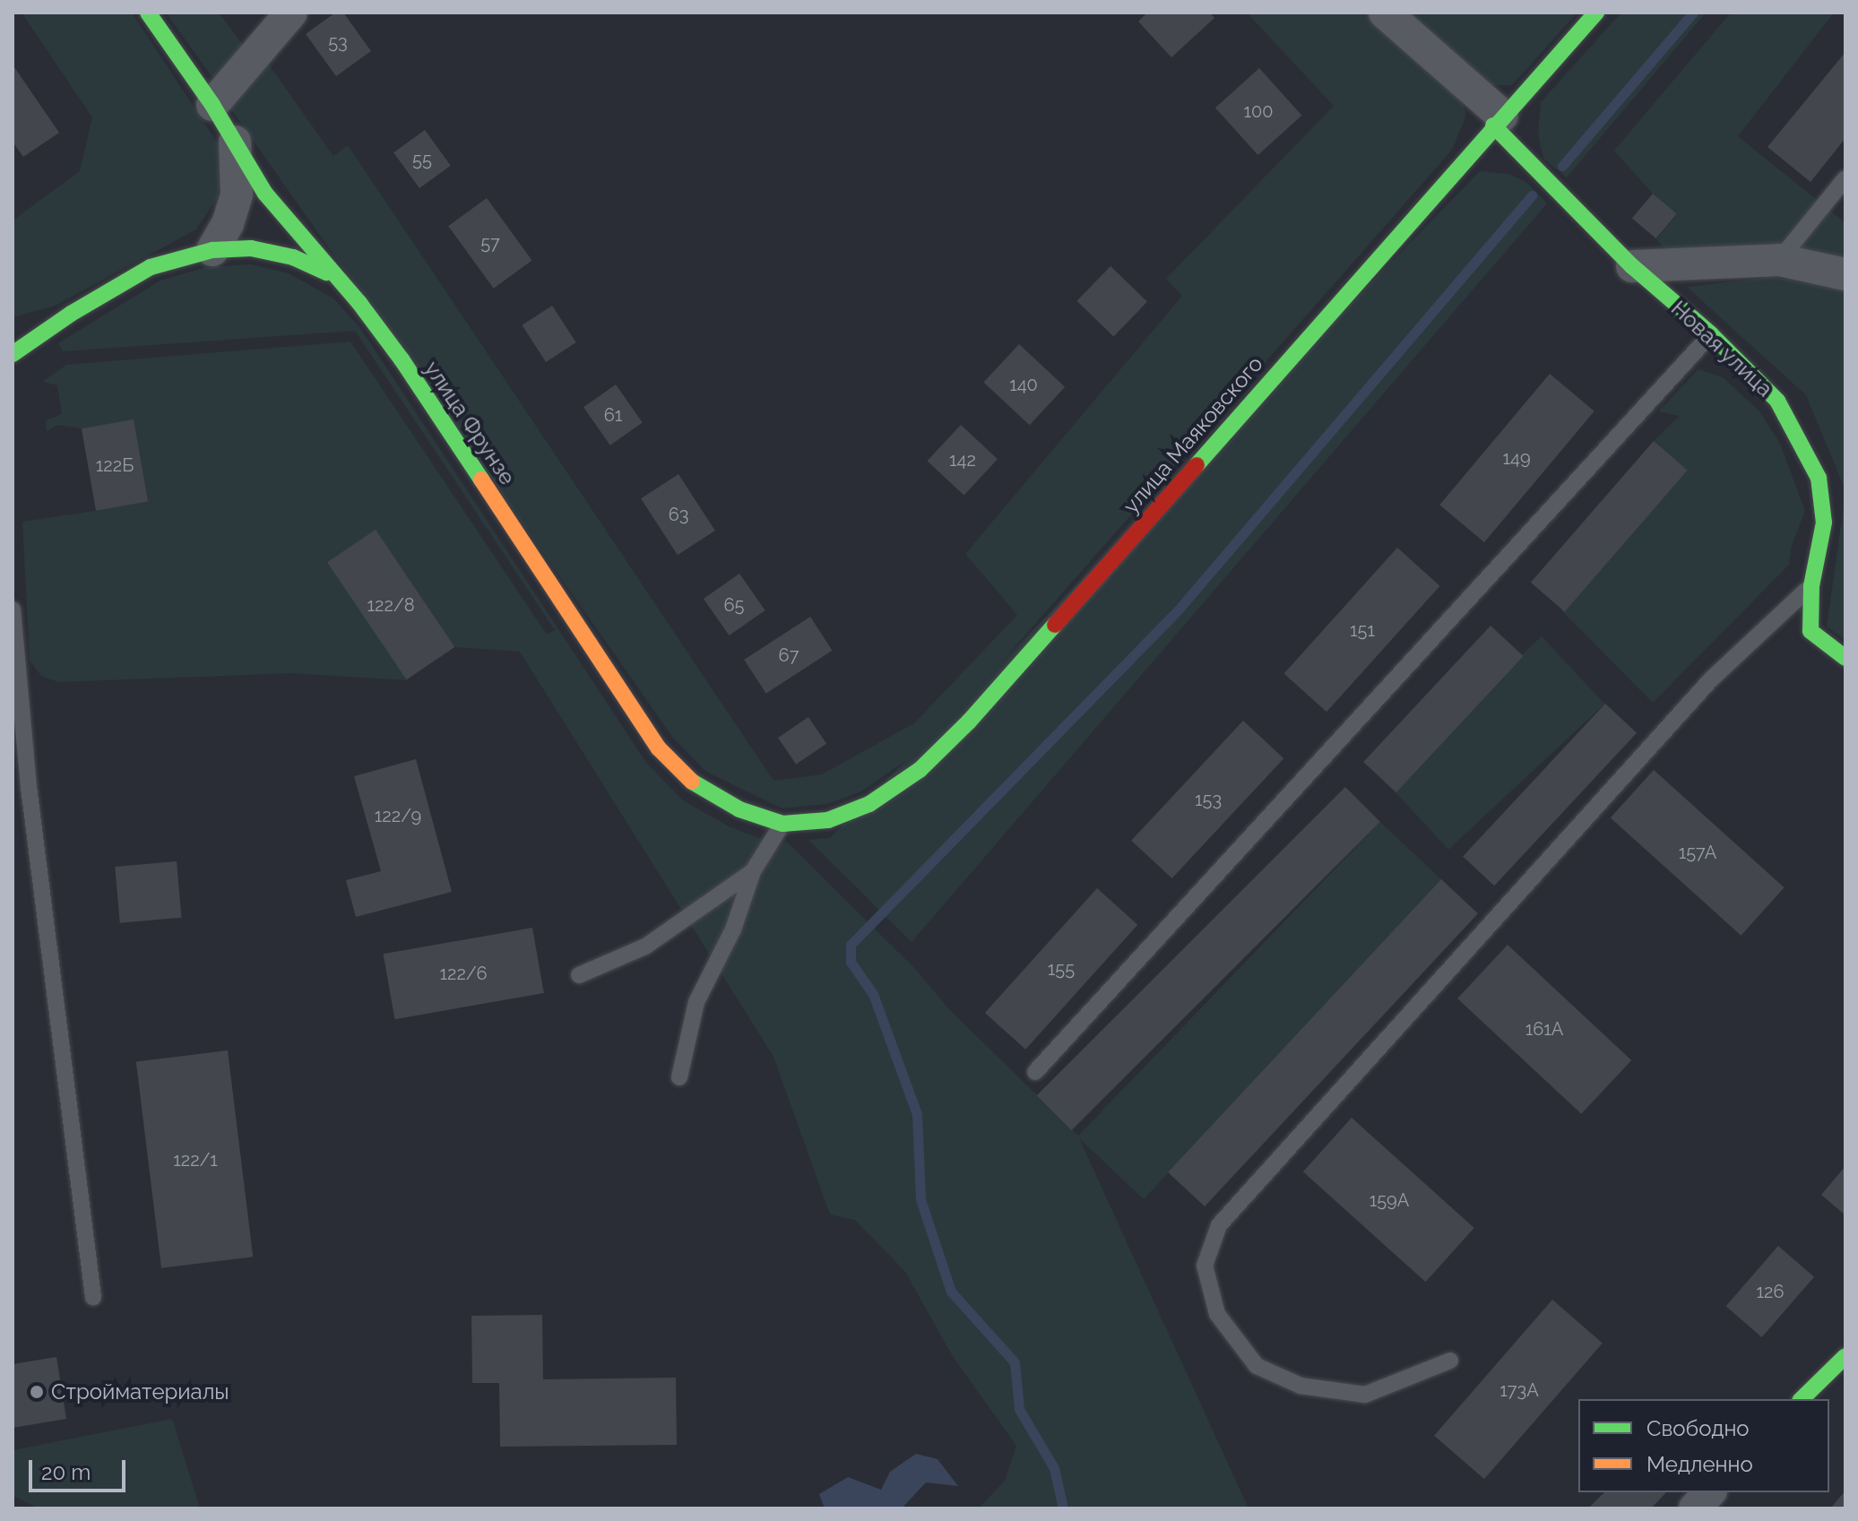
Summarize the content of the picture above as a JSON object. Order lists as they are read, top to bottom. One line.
{"streets":{"main road":["Новая улица","улица Фрунзе","улица Маяковского"]},"crossings":[["Новая улица","улица Маяковского"],["улица Фрунзе","улица Маяковского"]],"places":["Стройматериалы"],"house_numbers":["53","100","55","57","140","61","149","142","122Б","63","122/8","65","151","67","153","122/9","157А","155","122/6","161А","122/1","159А","126","173А"],"legend":["Свободно","Медленно"],"scale_bar":"20 m"}
